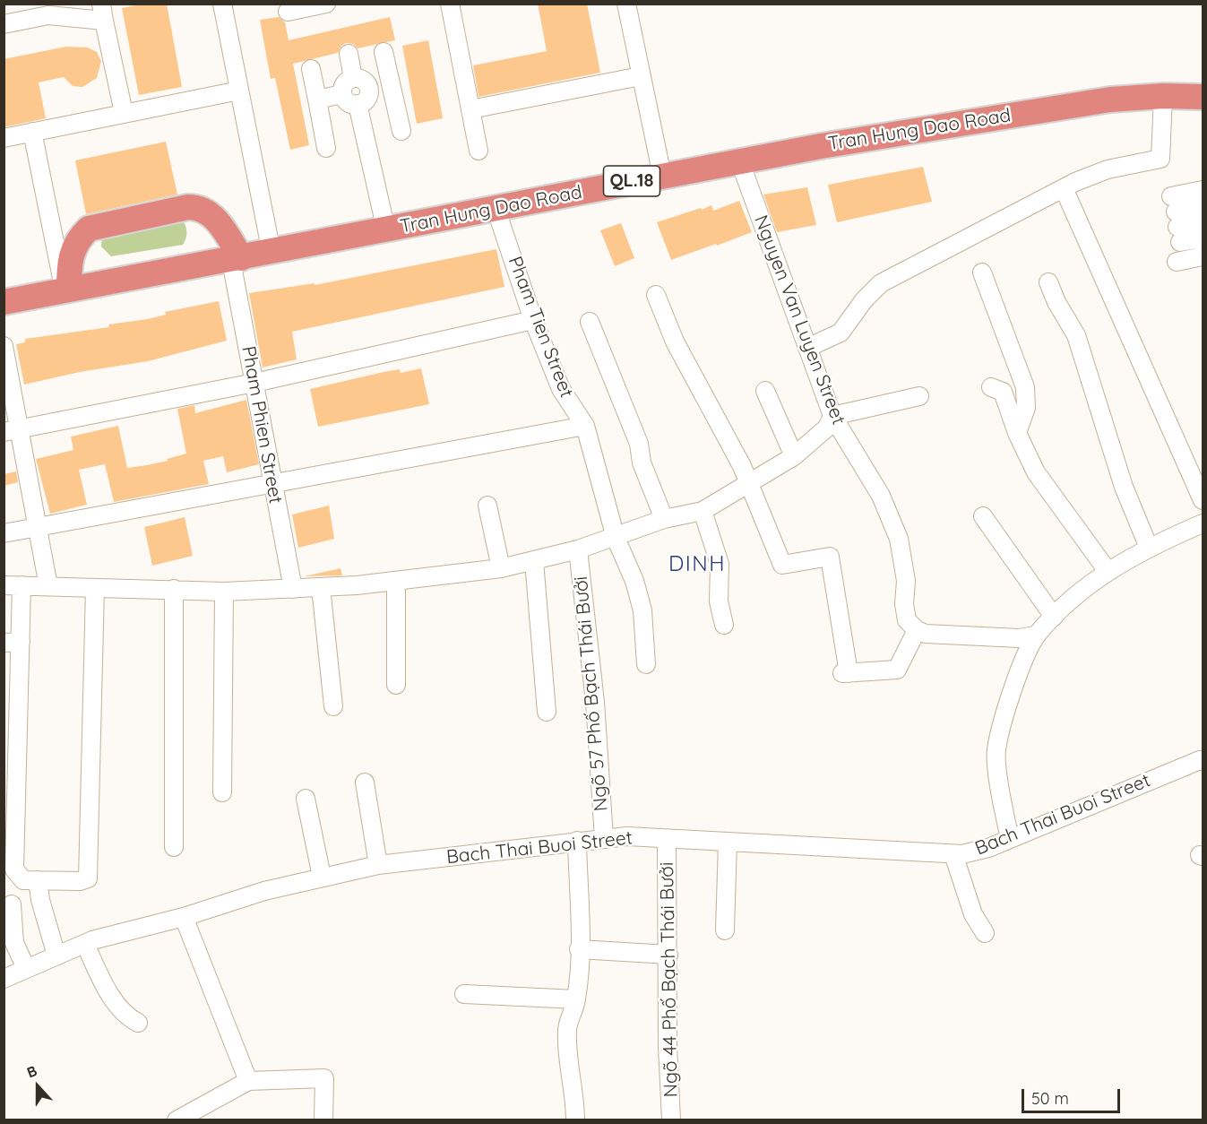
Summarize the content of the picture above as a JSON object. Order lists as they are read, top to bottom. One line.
{"streets":{"highway":["Tran Hung Dao Road","QL.18"],"street":["Nguyen Van Luyen Street","Pham Tien Street","Pham Phien Street","Ngõ 57 Phố Bạch Thái Bưởi","Bach Thai Buoi Street","Ngõ 44 Phố Bạch Thái Bưởi"]},"crossings":[["Tran Hung Dao Road","Nguyen Van Luyen Street"],["Tran Hung Dao Road","Pham Tien Street"],["Tran Hung Dao Road","Pham Phien Street"],["Ngõ 57 Phố Bạch Thái Bưởi","Bach Thai Buoi Street"],["Bach Thai Buoi Street","Ngõ 44 Phố Bạch Thái Bưởi"]],"districts":["DINH"],"scale_bar":"50 m","north":"top"}
